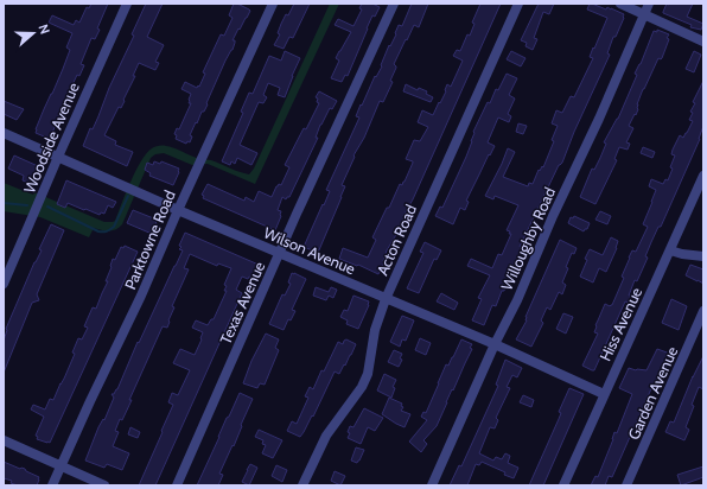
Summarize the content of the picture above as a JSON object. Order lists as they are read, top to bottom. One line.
{"streets":{"street":["Woodside Avenue","Willoughby Road","Parktowne Road","Acton Road","Wilson Avenue","Texas Avenue","Hiss Avenue","Garden Avenue"]},"crossings":[["Woodside Avenue","Wilson Avenue"],["Willoughby Road","Wilson Avenue"],["Parktowne Road","Wilson Avenue"],["Acton Road","Wilson Avenue"],["Wilson Avenue","Texas Avenue"],["Wilson Avenue","Hiss Avenue"]],"north":"right"}
